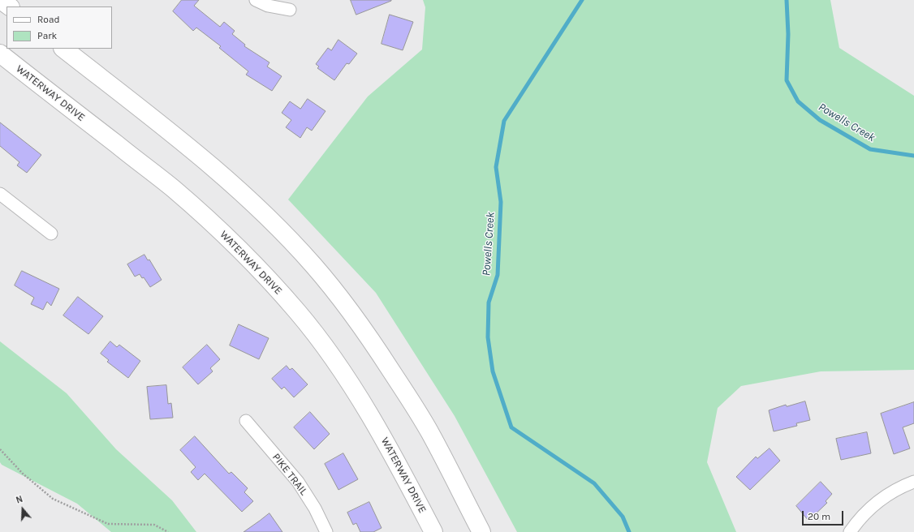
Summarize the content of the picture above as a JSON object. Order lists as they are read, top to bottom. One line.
{"streets":{"main road":["WATERWAY DRIVE"],"street":["PIKE TRAIL"]},"water":["Powells Creek"],"legend":["Road","Park"],"scale_bar":"20 m","north":"top"}
